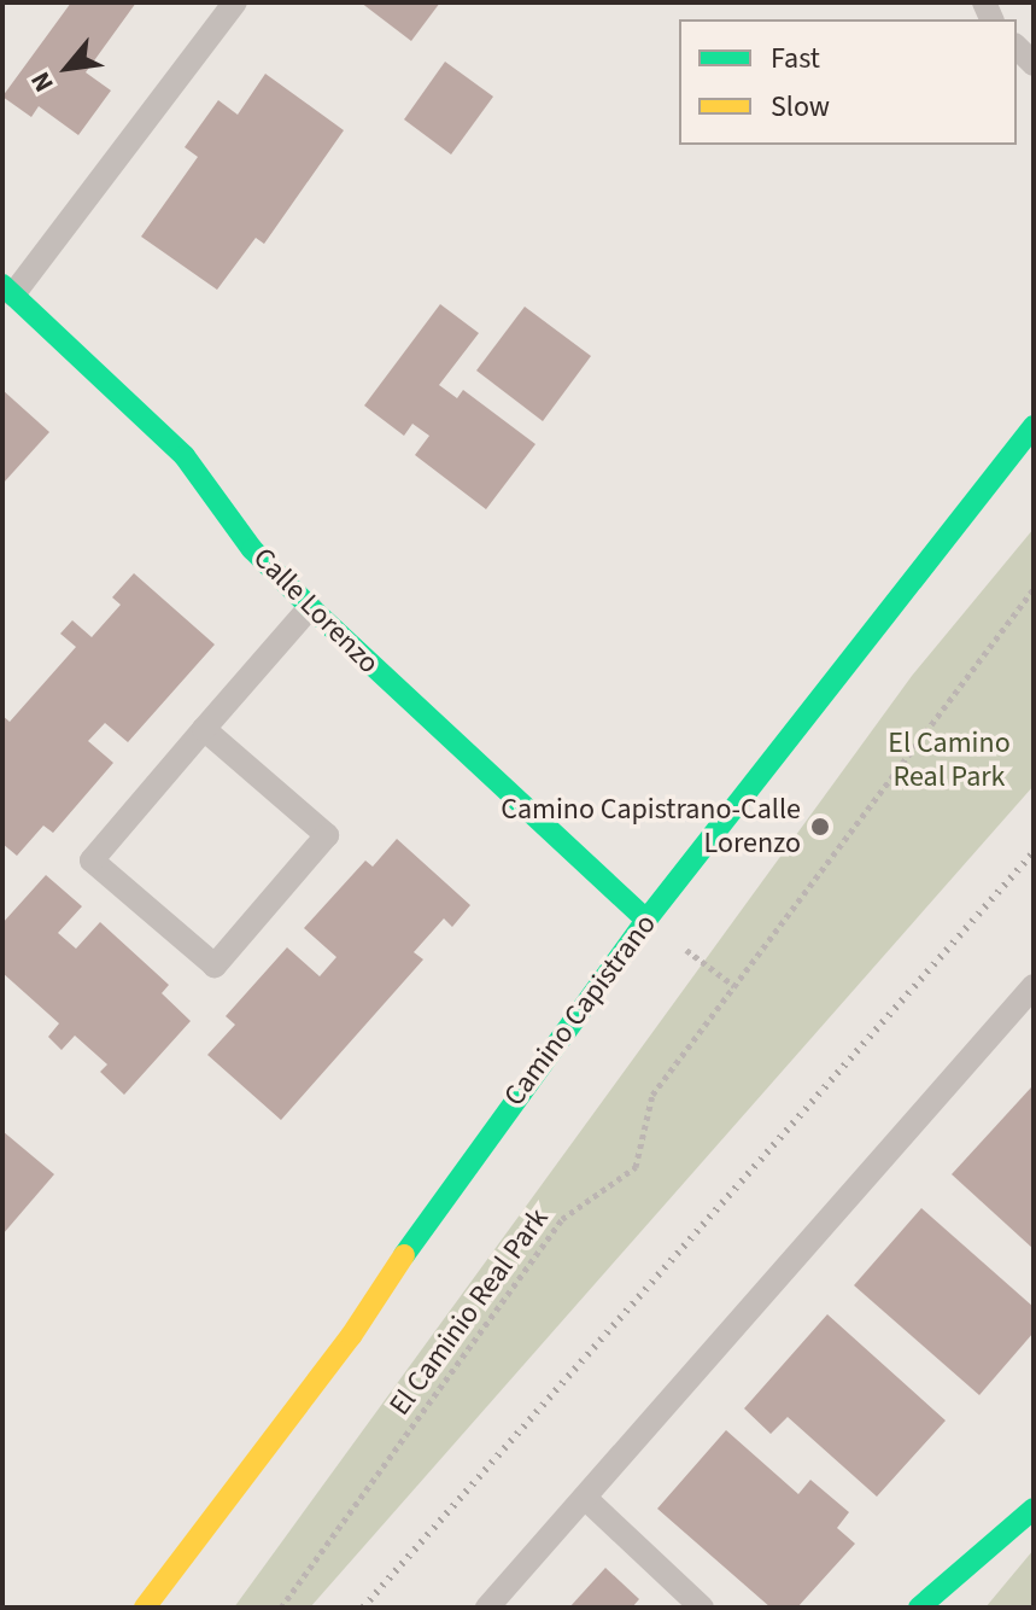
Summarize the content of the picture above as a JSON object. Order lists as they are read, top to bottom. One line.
{"streets":{"main road":["Calle Lorenzo","Camino Capistrano"],"path":["El Caminio Real Park"]},"crossings":[["Calle Lorenzo","Camino Capistrano"]],"parks":["El Camino Real Park"],"places":["Camino Capistrano-Calle Lorenzo"],"legend":["Fast","Slow"],"north":"bottom left"}
